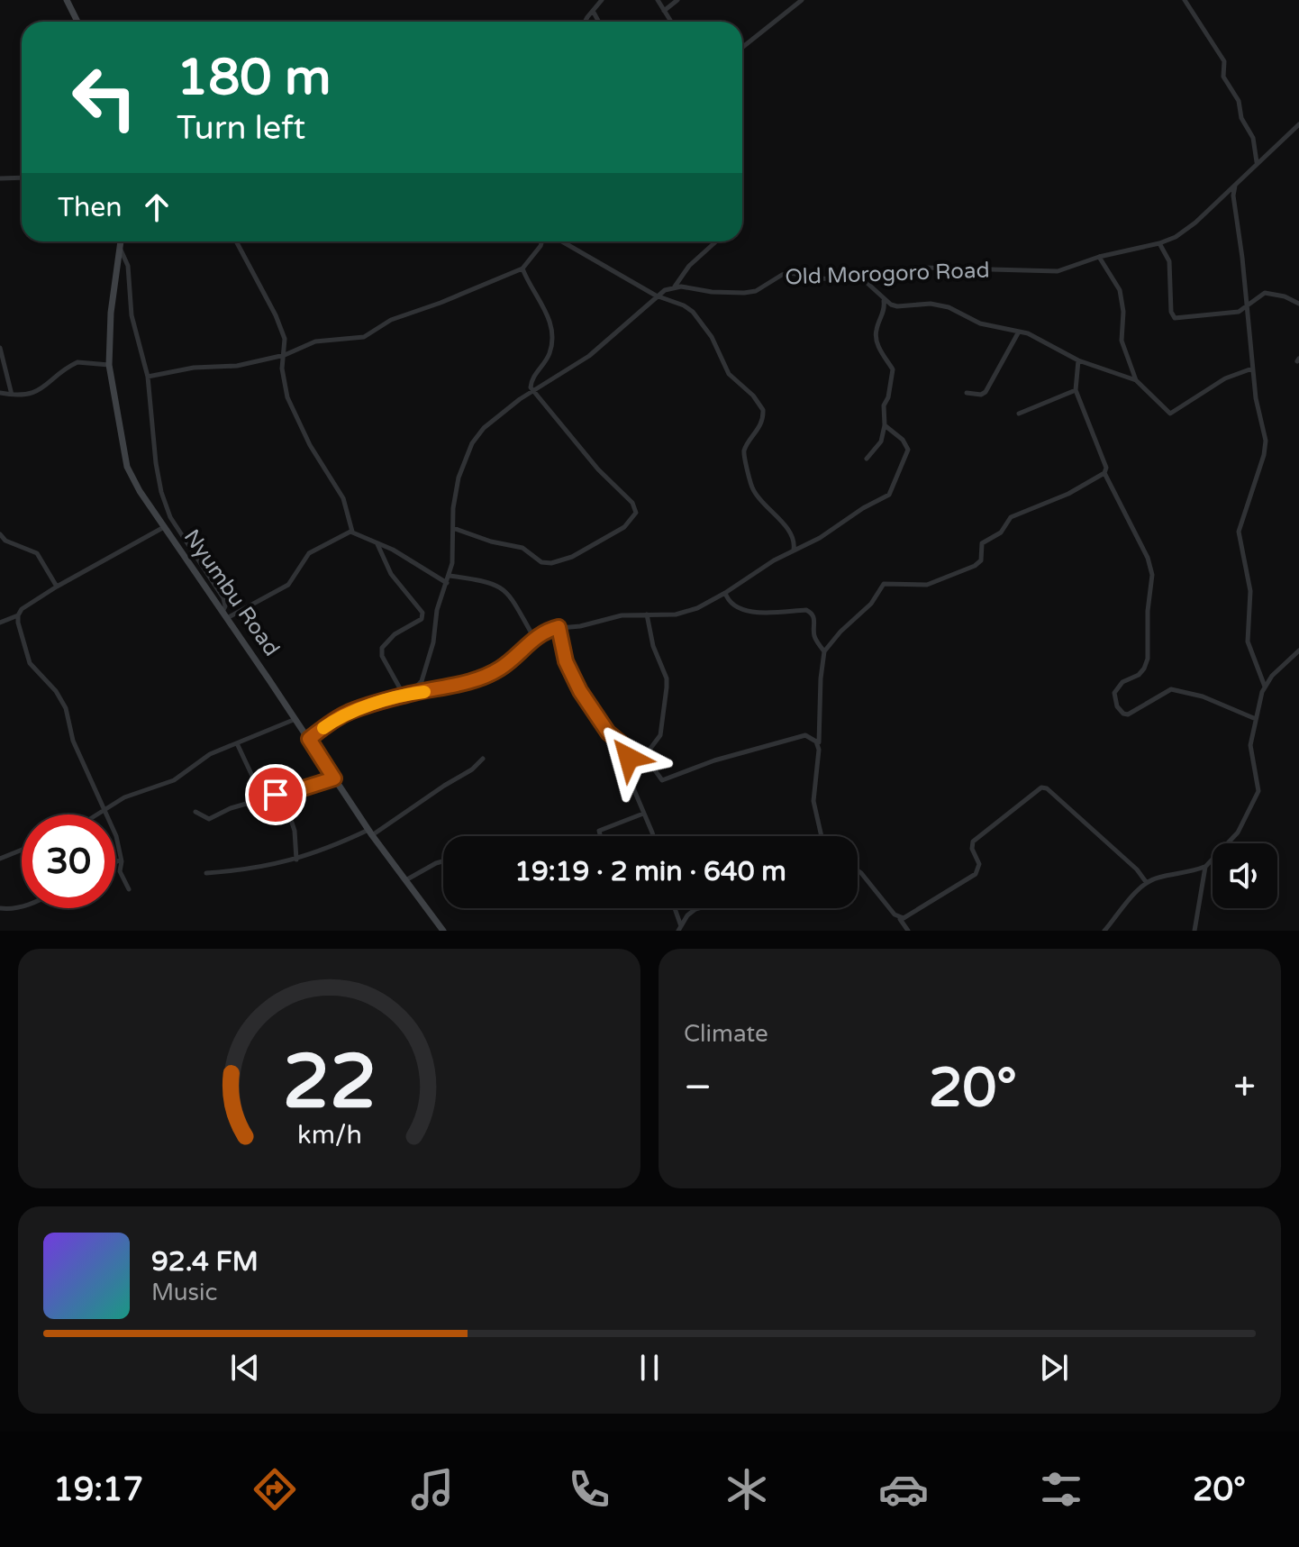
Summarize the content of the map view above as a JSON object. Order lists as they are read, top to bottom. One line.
{"streets":{"street":["Old Morogoro Road","Nyumbu Road"]},"page":{"turn":["180 m","Turn left"],"then":"Then","limit":"30","trip":"19:19 · 2 min · 640 m","tile":"Climate","heat":["−","20°","+"],"song":["92.4 FM","Music"],"tabs":["19:17","20°"],"gauge":["22","km/h"]}}
